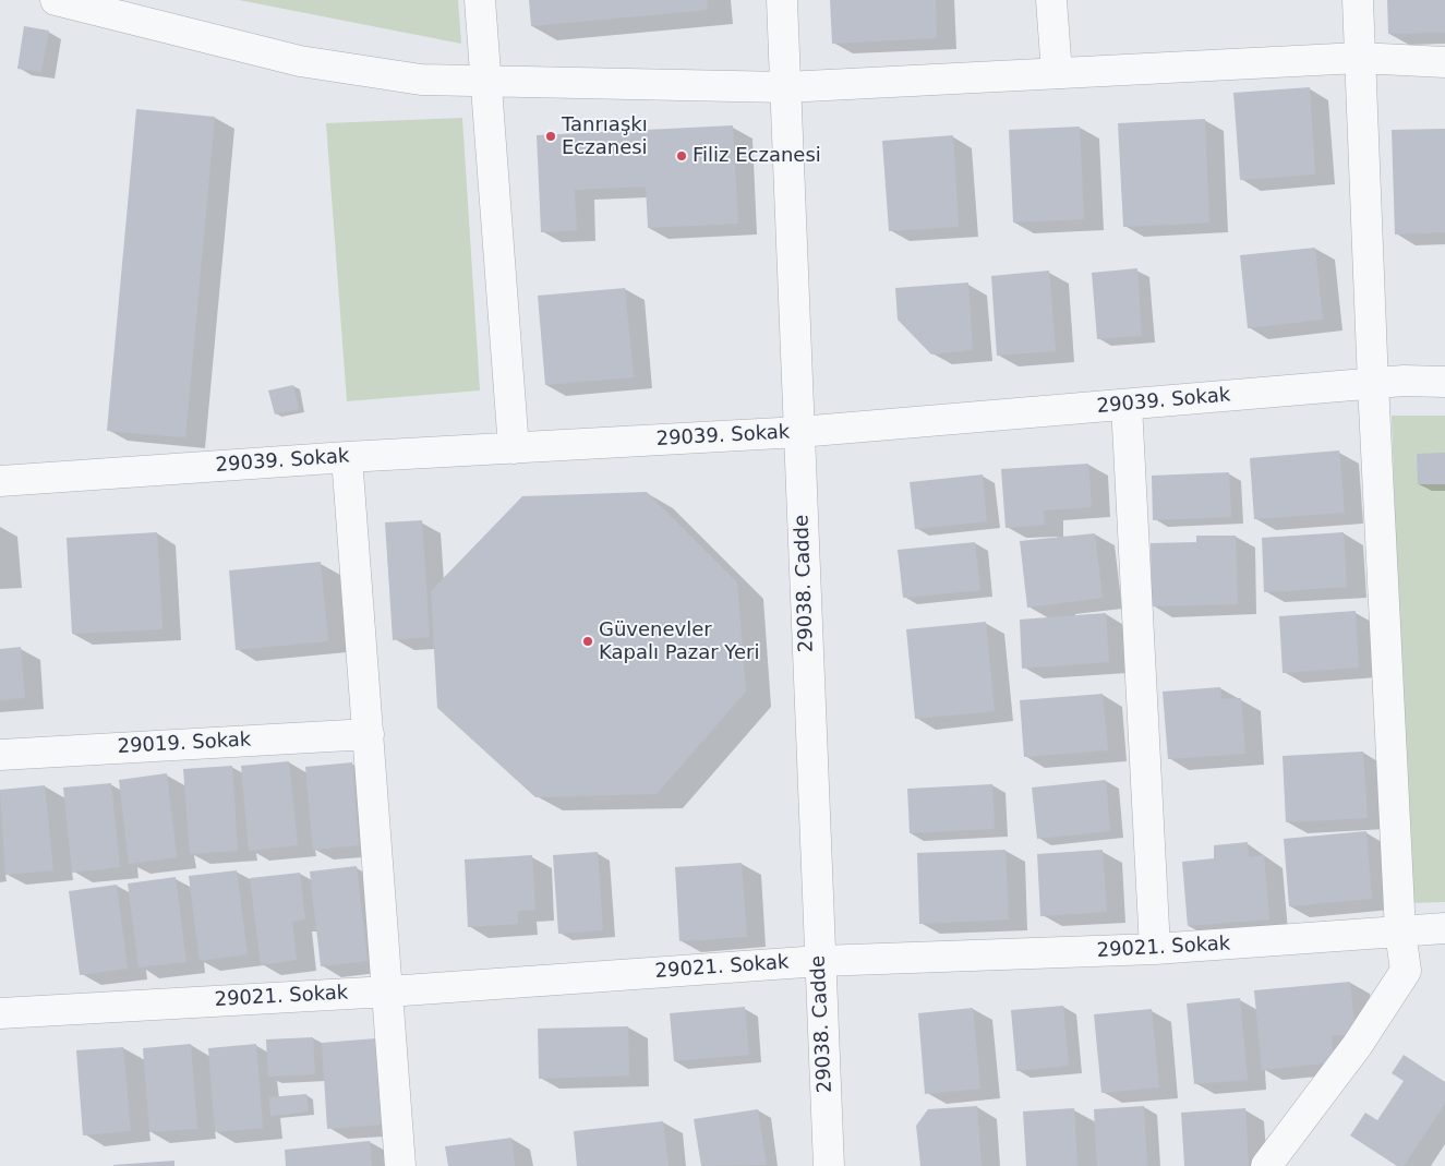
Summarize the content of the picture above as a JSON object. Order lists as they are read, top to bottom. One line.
{"streets":{"street":["29039. Sokak","29038. Cadde","29019. Sokak","29021. Sokak"]},"crossings":[["29039. Sokak","29038. Cadde"],["29038. Cadde","29021. Sokak"]],"places":["Tanrıaşkı Eczanesi","Filiz Eczanesi","Güvenevler Kapalı Pazar Yeri"]}
